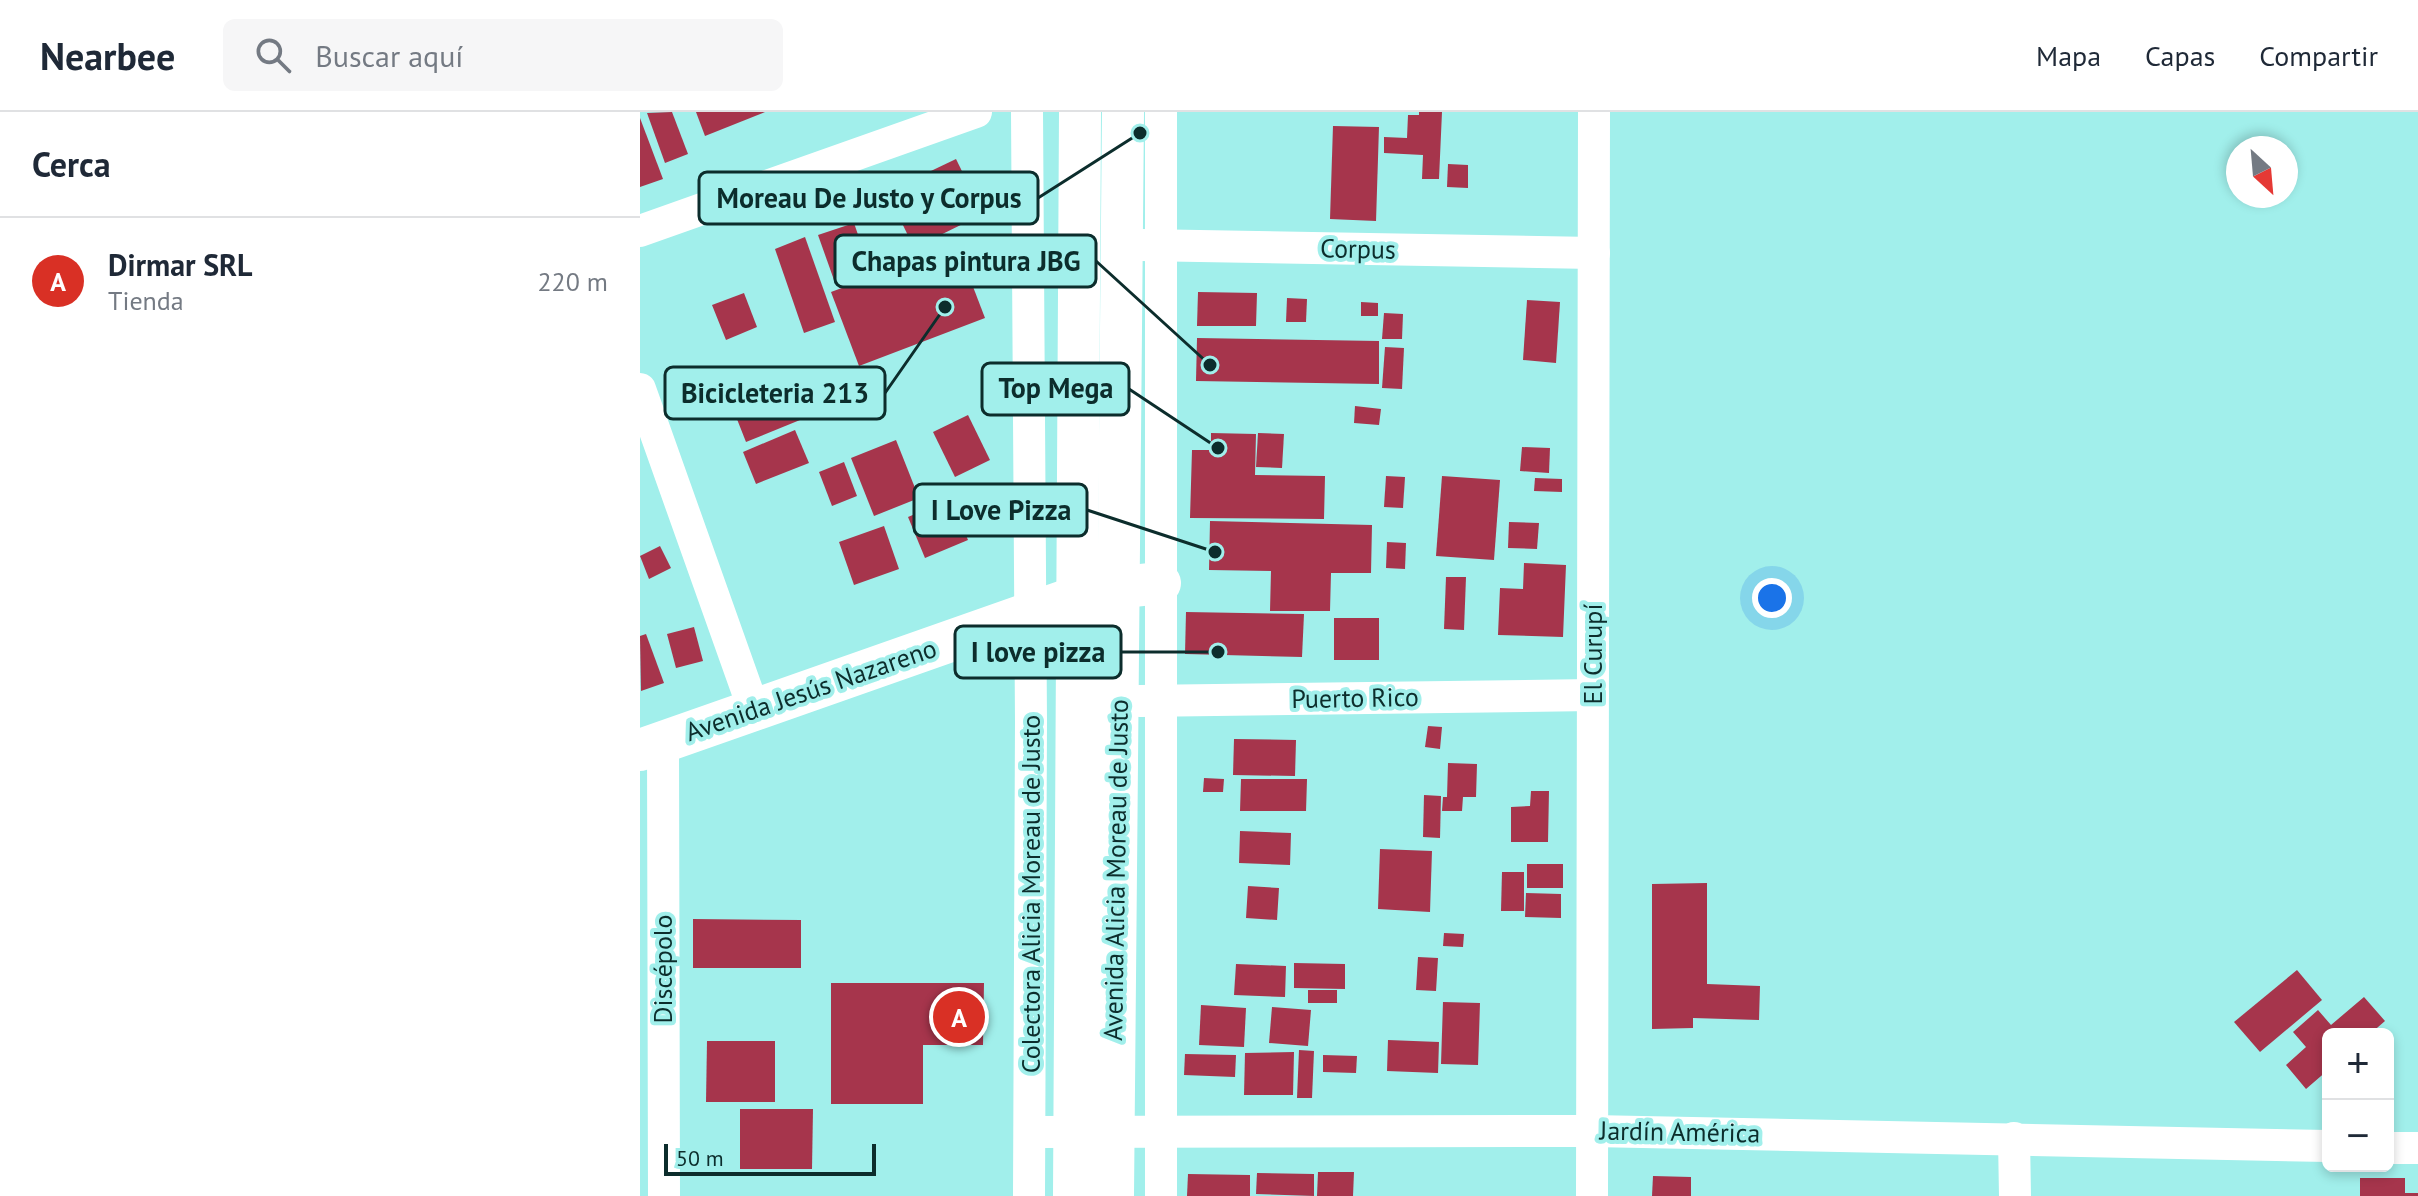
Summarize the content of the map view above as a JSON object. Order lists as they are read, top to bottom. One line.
{"streets":{"main road":["Avenida Jesús Nazareno","Avenida Alicia Moreau de Justo"],"street":["Corpus","El Curupí","Puerto Rico","Colectora Alicia Moreau de Justo","Discépolo","Jardín América"]},"crossings":[["Corpus","El Curupí"],["Corpus","Avenida Alicia Moreau de Justo"],["El Curupí","Puerto Rico"],["El Curupí","Jardín América"],["Avenida Jesús Nazareno","Avenida Alicia Moreau de Justo"],["Avenida Jesús Nazareno","Colectora Alicia Moreau de Justo"],["Avenida Jesús Nazareno","Discépolo"],["Puerto Rico","Avenida Alicia Moreau de Justo"],["Avenida Alicia Moreau de Justo","Jardín América"],["Colectora Alicia Moreau de Justo","Jardín América"]],"places":["Moreau De Justo y Corpus","Bicicleteria 213","Chapas pintura JBG","Top Mega","I Love Pizza","I love pizza"],"scale_bar":"50 m","north":"bottom right","page":{"header":"Nearbee","search":"Buscar aquí","nav":["Mapa","Capas","Compartir"],"heading":"Cerca","list":[{"mark":"A","name":"Dirmar SRL","note":"Tienda","value":"220 m"}],"pins":"A","map_buttons":["+","−"],"scale":"50 m"}}
